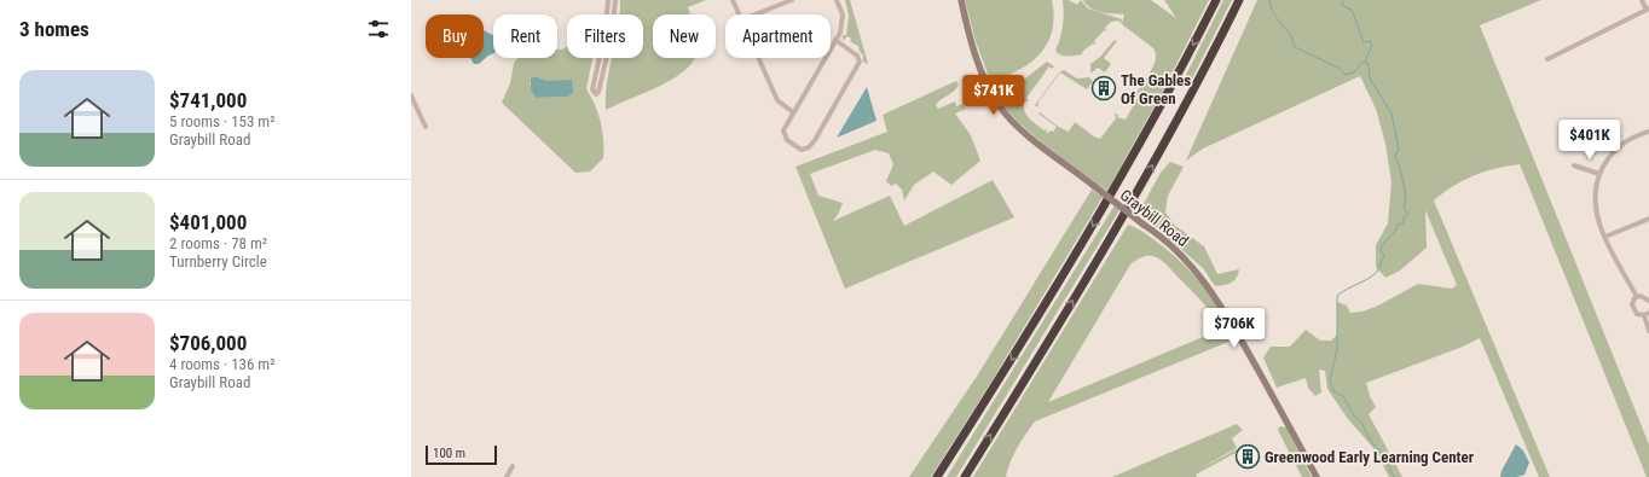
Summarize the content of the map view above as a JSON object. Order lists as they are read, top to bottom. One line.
{"streets":{"street":["Graybill Road"]},"places":{"building":["The Gables Of Green","Greenwood Early Learning Center"]},"scale_bar":"100 m","page":{"heading":"3 homes","chip":["Buy","Rent","Filters","New","Apartment"],"list":[{"name":"$741,000","note":"5 rooms · 153 m² · Graybill Road"},{"name":"$401,000","note":"2 rooms · 78 m² · Turnberry Circle"},{"name":"$706,000","note":"4 rooms · 136 m² · Graybill Road"}],"price":["$741K","$401K","$706K"],"scale":"100 m"}}
